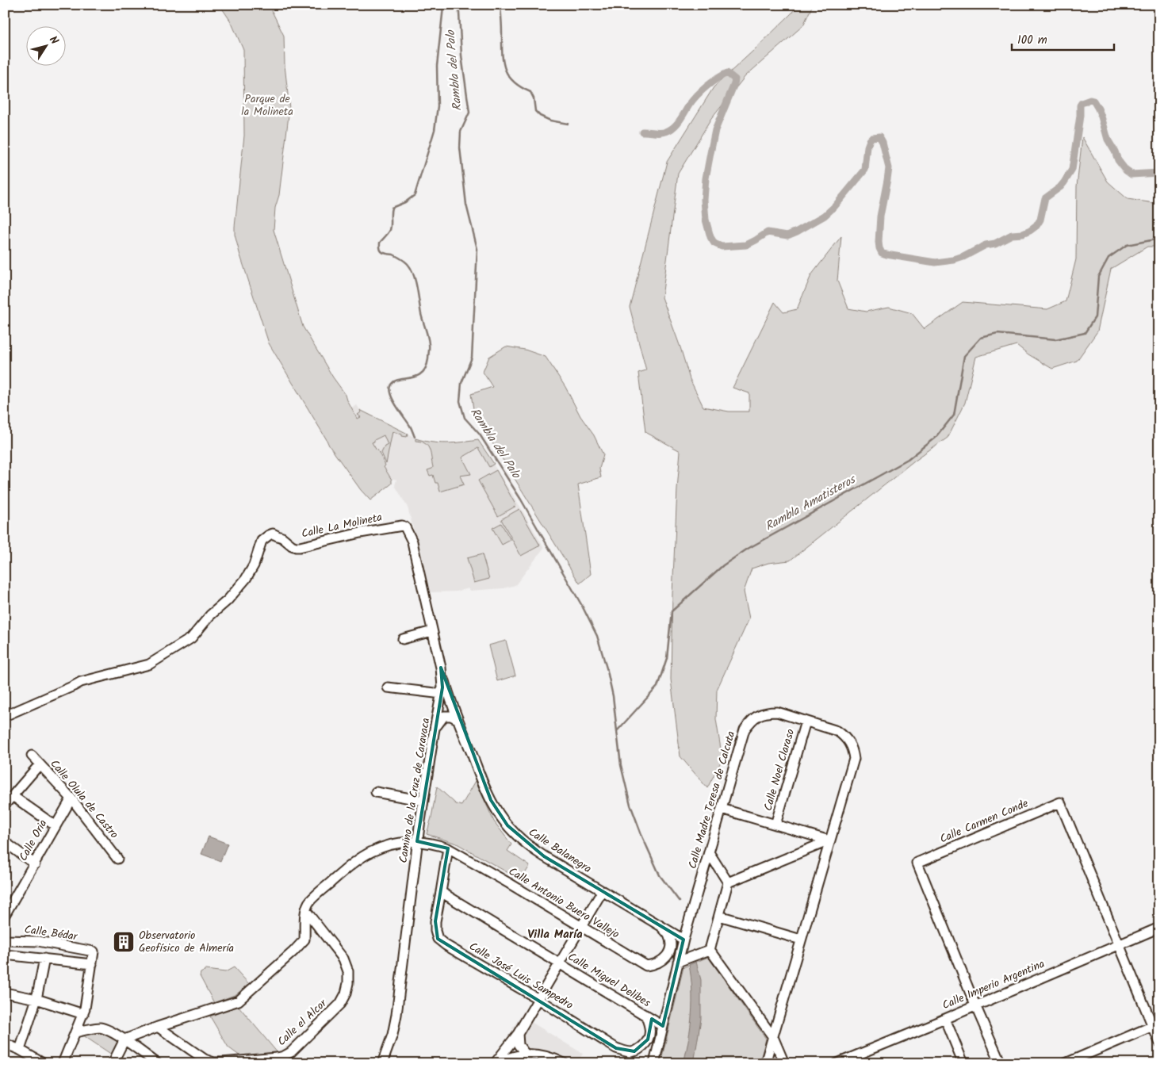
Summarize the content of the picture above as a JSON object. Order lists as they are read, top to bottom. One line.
{"streets":{"street":["Calle La Molineta","Calle Noel Claraso","Camino de la Cruz de Caravaca","Calle Olula de Castro","Calle Madre Teresa de Calcuta","Calle Carmen Conde","Calle Oria","Calle Balanegra","Calle Antonio Buero Vallejo","Calle Bédar","Calle José Luis Sampedro","Calle Miguel Delibes","Calle Imperio Argentina","Calle el Alcor"]},"crossings":[["Calle La Molineta","Camino de la Cruz de Caravaca"],["Calle Noel Claraso","Calle Madre Teresa de Calcuta"],["Camino de la Cruz de Caravaca","Calle Balanegra"],["Camino de la Cruz de Caravaca","Calle Antonio Buero Vallejo"],["Calle Olula de Castro","Calle Oria"],["Calle Madre Teresa de Calcuta","Calle Balanegra"],["Calle Madre Teresa de Calcuta","Calle Miguel Delibes"],["Calle Carmen Conde","Calle Imperio Argentina"],["Calle Balanegra","Calle Antonio Buero Vallejo"],["Calle Antonio Buero Vallejo","Calle José Luis Sampedro"],["Calle Antonio Buero Vallejo","Calle el Alcor"],["Calle José Luis Sampedro","Calle Miguel Delibes"]],"districts":["Villa María"],"water":["Rambla del Palo","Rambla Amatisteros"],"parks":["Parque de la Molineta"],"places":{"building":["Observatorio Geofísico de Almería"]},"scale_bar":"100 m","north":"top right"}
